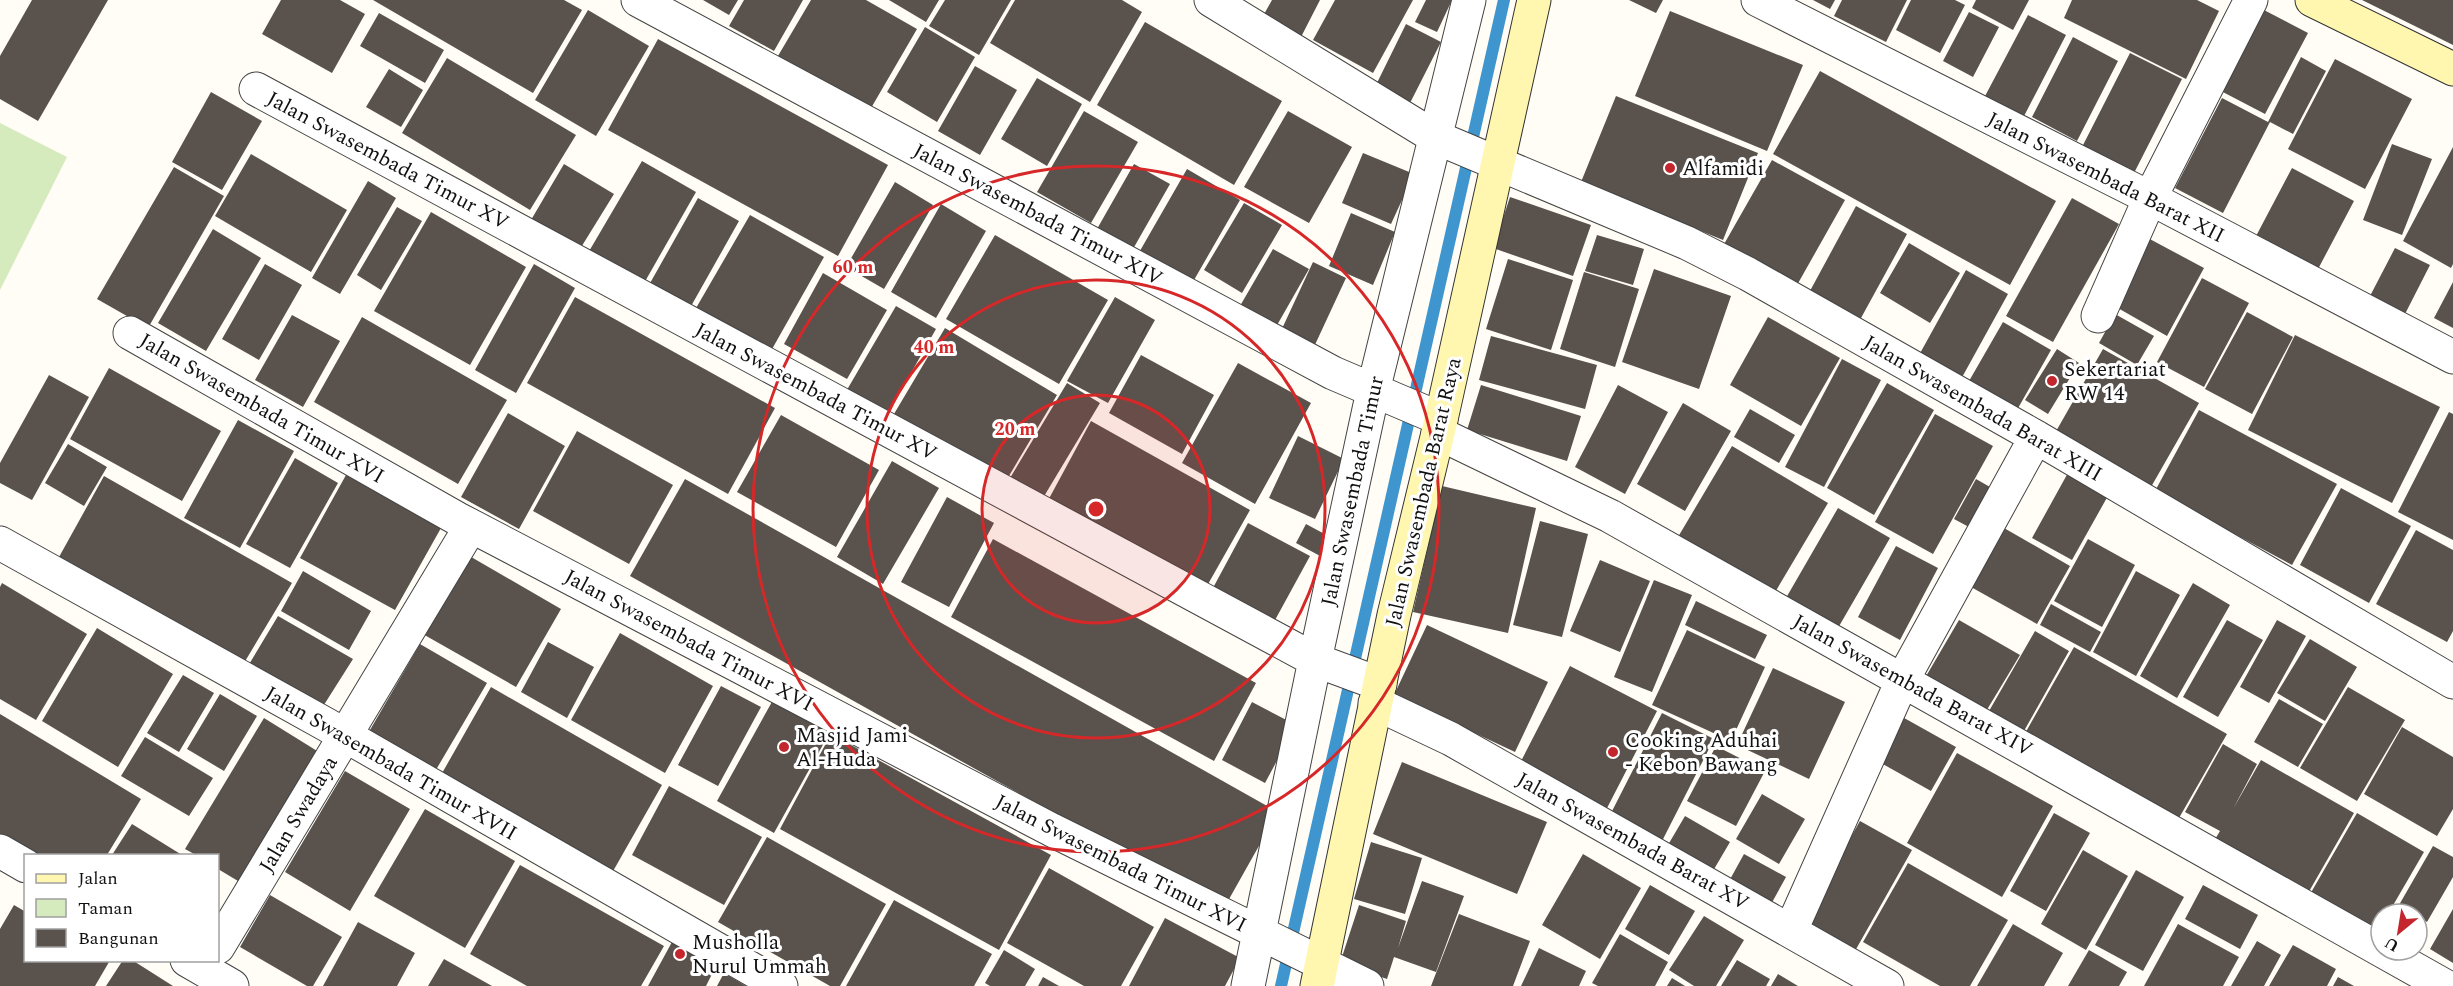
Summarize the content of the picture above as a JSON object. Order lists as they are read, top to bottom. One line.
{"streets":{"street":["Jalan Swasembada Timur XV","Jalan Swasembada Barat XII","Jalan Swasembada Timur XIV","Jalan Swasembada Timur XVI","Jalan Swasembada Barat XIII","Jalan Swasembada Timur","Jalan Swasembada Barat Raya","Jalan Swasembada Barat XIV","Jalan Swasembada Timur XVII","Jalan Swadaya","Jalan Swasembada Barat XV"]},"crossings":[["Jalan Swasembada Timur XV","Jalan Swasembada Timur"],["Jalan Swasembada Timur XV","Jalan Swasembada Barat Raya"],["Jalan Swasembada Timur XV","Jalan Swasembada Barat XV"],["Jalan Swasembada Timur XIV","Jalan Swasembada Timur"],["Jalan Swasembada Timur XIV","Jalan Swasembada Barat Raya"],["Jalan Swasembada Timur XIV","Jalan Swasembada Barat XIV"],["Jalan Swasembada Timur XVI","Jalan Swasembada Timur"],["Jalan Swasembada Timur XVI","Jalan Swasembada Barat Raya"],["Jalan Swasembada Timur XVI","Jalan Swadaya"],["Jalan Swasembada Barat XIII","Jalan Swasembada Timur"],["Jalan Swasembada Barat XIII","Jalan Swasembada Barat Raya"],["Jalan Swasembada Barat Raya","Jalan Swasembada Barat XIV"],["Jalan Swasembada Barat Raya","Jalan Swasembada Barat XV"],["Jalan Swasembada Timur XVII","Jalan Swadaya"]],"places":["Alfamidi","Sekertariat RW 14","Masjid Jami Al-Huda","Cooking Aduhai - Kebon Bawang","Musholla Nurul Ummah"],"legend":["Jalan","Taman","Bangunan"],"north":"bottom left","rings":["60 m","40 m","20 m"]}
